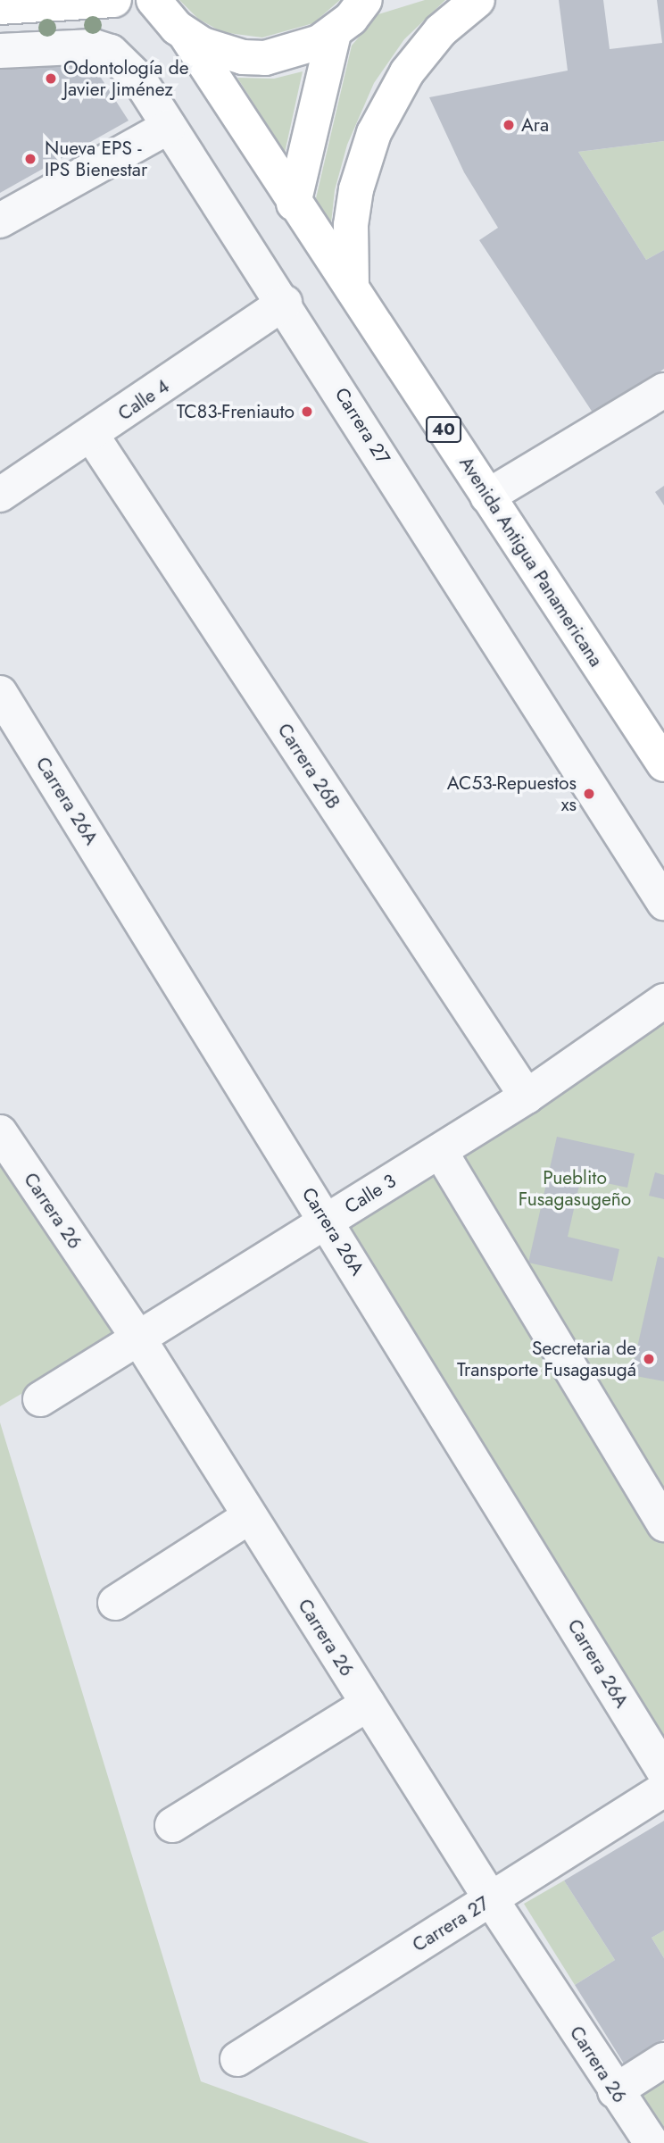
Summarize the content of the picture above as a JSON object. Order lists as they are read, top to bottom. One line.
{"streets":{"main road":["40","Avenida Antigua Panamericana"],"street":["Calle 4","Carrera 27","Carrera 26B","Carrera 26A","Calle 3","Carrera 26"]},"crossings":[["Calle 4","Carrera 27"],["Calle 4","Carrera 26B"],["Carrera 27","Carrera 26"],["40","Avenida Antigua Panamericana"],["Carrera 26B","Calle 3"],["Carrera 26A","Calle 3"],["Calle 3","Carrera 26"]],"parks":["Pueblito Fusagasugeño"],"places":["Odontología de Javier Jiménez","Ara","Nueva EPS - IPS Bienestar","TC83-Freniauto","AC53-Repuestos xs","Secretaria de Transporte Fusagasugá"]}
